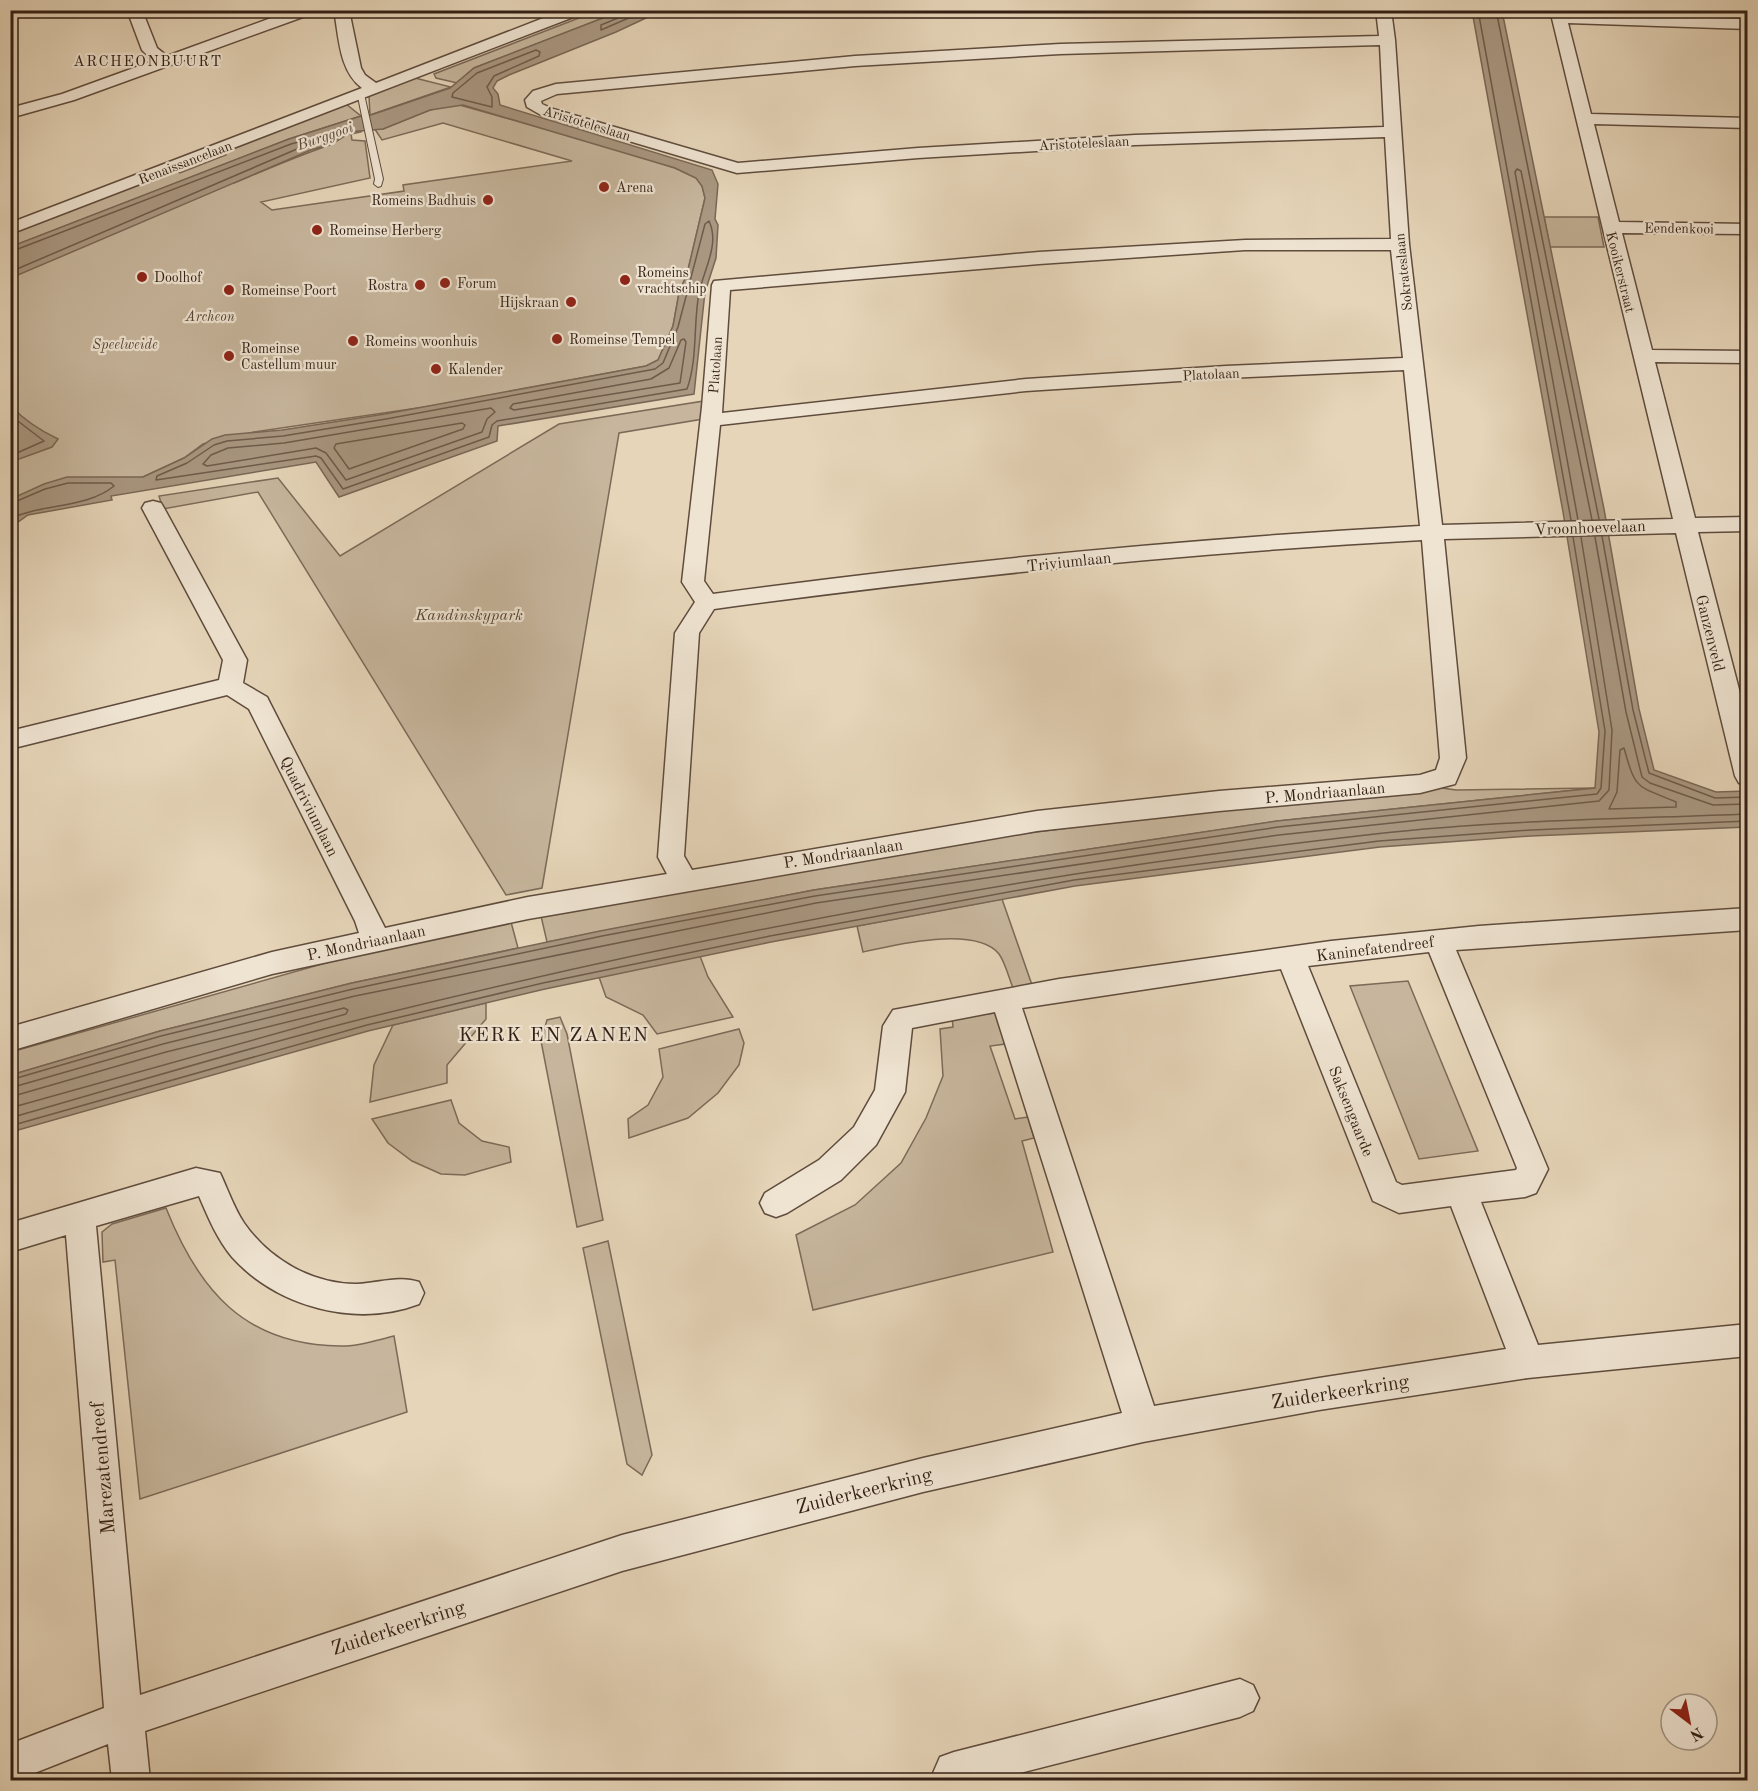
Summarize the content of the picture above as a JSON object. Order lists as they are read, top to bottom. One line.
{"streets":{"street":["Aristoteleslaan","Renaissancelaan","Eendenkooi","Sokrateslaan","Kooikerstraat","Platolaan","Vroonhoevelaan","Triviumlaan","Ganzenveld","P. Mondriaanlaan","Quadriviumlaan","Kaninefatendreef","Saksengaarde","Zuiderkeerkring","Marezatendreef"]},"crossings":[["Aristoteleslaan","Sokrateslaan"],["Eendenkooi","Kooikerstraat"],["Sokrateslaan","Platolaan"],["Sokrateslaan","Vroonhoevelaan"],["Sokrateslaan","Triviumlaan"],["Sokrateslaan","P. Mondriaanlaan"],["Kooikerstraat","Vroonhoevelaan"],["Kooikerstraat","Ganzenveld"],["Vroonhoevelaan","Triviumlaan"],["Vroonhoevelaan","Ganzenveld"],["Vroonhoevelaan","P. Mondriaanlaan"],["Triviumlaan","P. Mondriaanlaan"],["P. Mondriaanlaan","Quadriviumlaan"],["Kaninefatendreef","Saksengaarde"],["Zuiderkeerkring","Marezatendreef"]],"districts":["ARCHEONBUURT","KERK EN ZANEN"],"water":["Burggooi"],"parks":["Archeon","Speelweide","Kandinskypark"],"places":["Arena","Romeins Badhuis","Romeinse Herberg","Doolhof","Romeins vrachtschip","Forum","Rostra","Romeinse Poort","Hijskraan","Romeinse Tempel","Romeins woonhuis","Romeinse Castellum muur","Kalender"],"north":"bottom right"}
